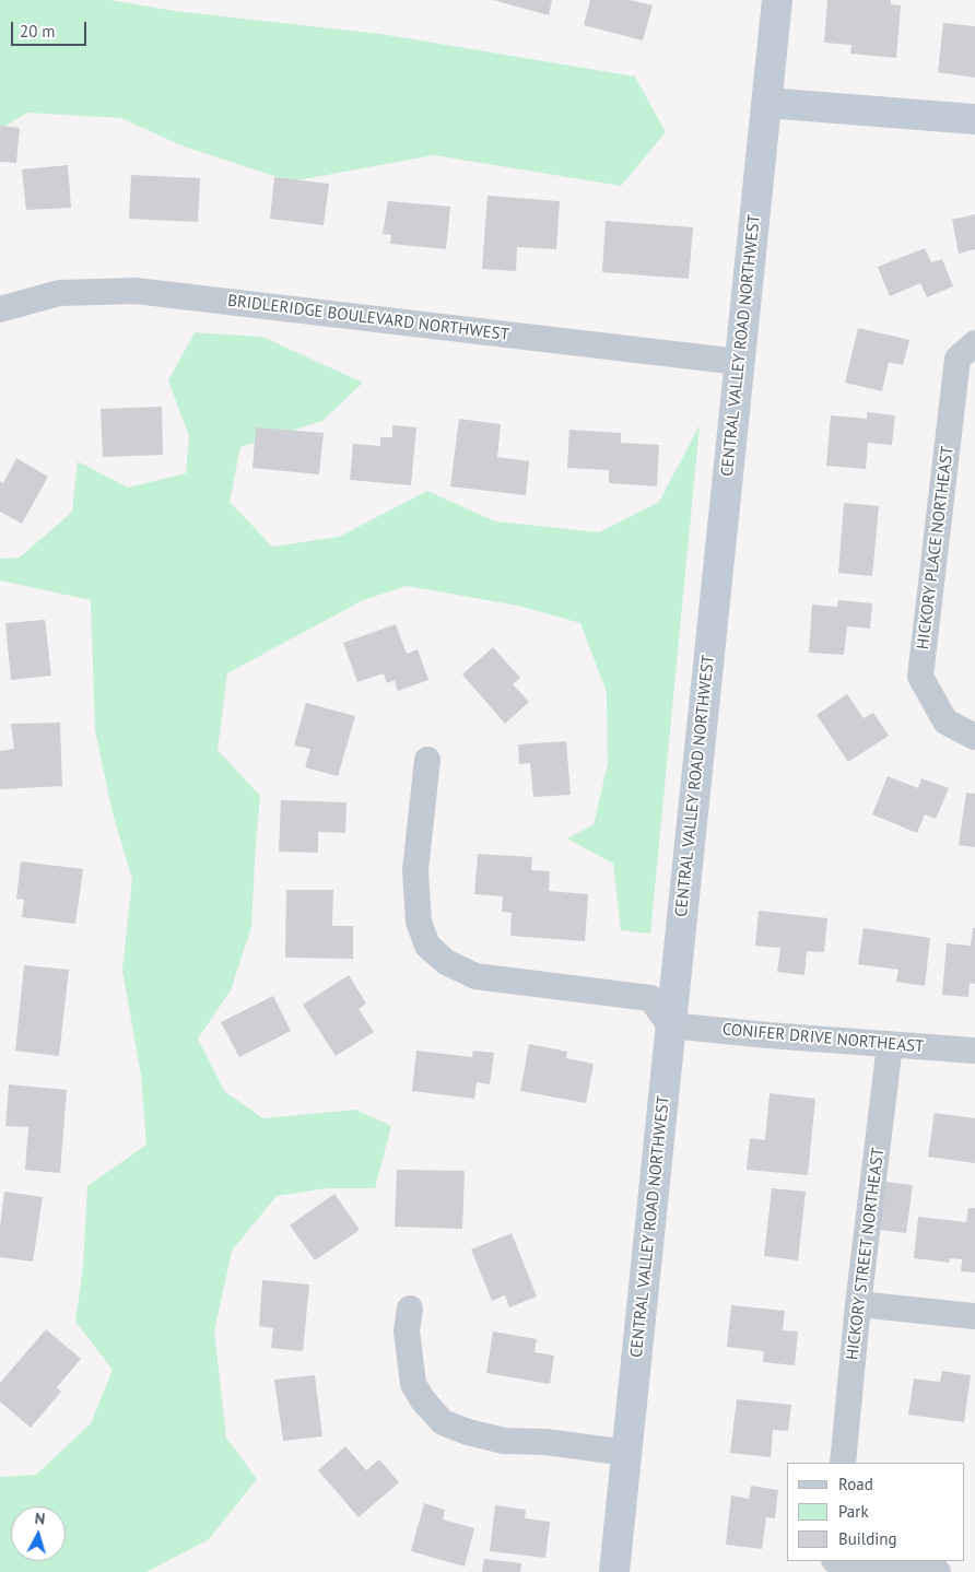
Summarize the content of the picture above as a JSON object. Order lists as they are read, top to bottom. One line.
{"streets":{"main road":["CENTRAL VALLEY ROAD NORTHWEST"],"street":["BRIDLERIDGE BOULEVARD NORTHWEST","HICKORY PLACE NORTHEAST","CONIFER DRIVE NORTHEAST","HICKORY STREET NORTHEAST"]},"crossings":[["BRIDLERIDGE BOULEVARD NORTHWEST","CENTRAL VALLEY ROAD NORTHWEST"],["CENTRAL VALLEY ROAD NORTHWEST","CONIFER DRIVE NORTHEAST"],["CONIFER DRIVE NORTHEAST","HICKORY STREET NORTHEAST"]],"legend":["Road","Park","Building"],"scale_bar":"20 m","north":"top"}
